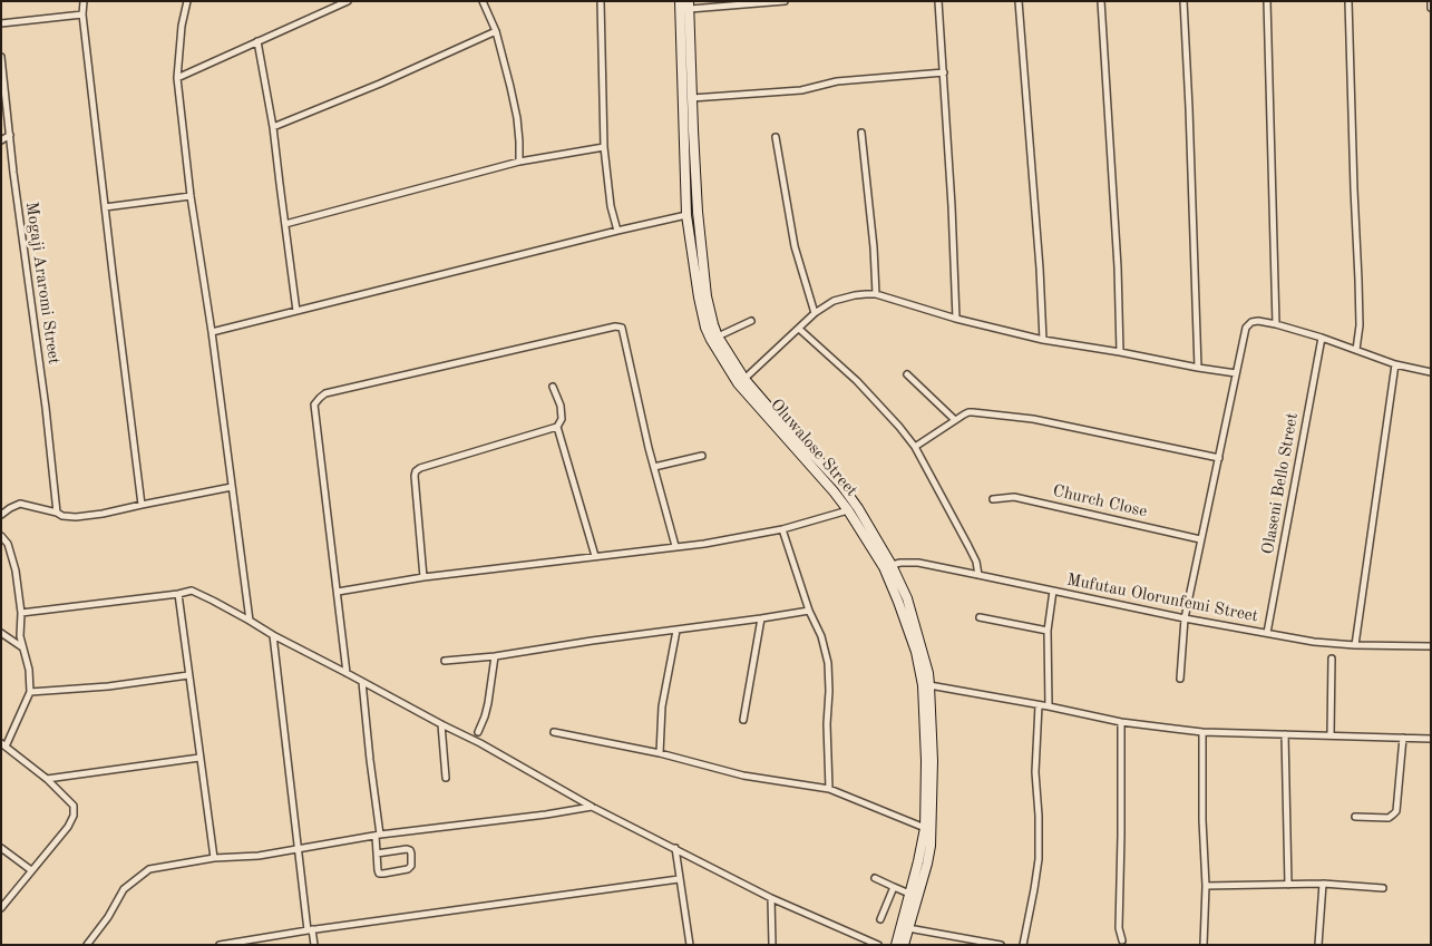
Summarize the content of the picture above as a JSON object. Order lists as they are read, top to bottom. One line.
{"streets":{"street":["Mogaji Araromi Street","Oluwalose Street","Olaseni Bello Street","Church Close","Mufutau Olorunfemi Street"]},"crossings":[["Oluwalose Street","Mufutau Olorunfemi Street"],["Olaseni Bello Street","Mufutau Olorunfemi Street"]]}
